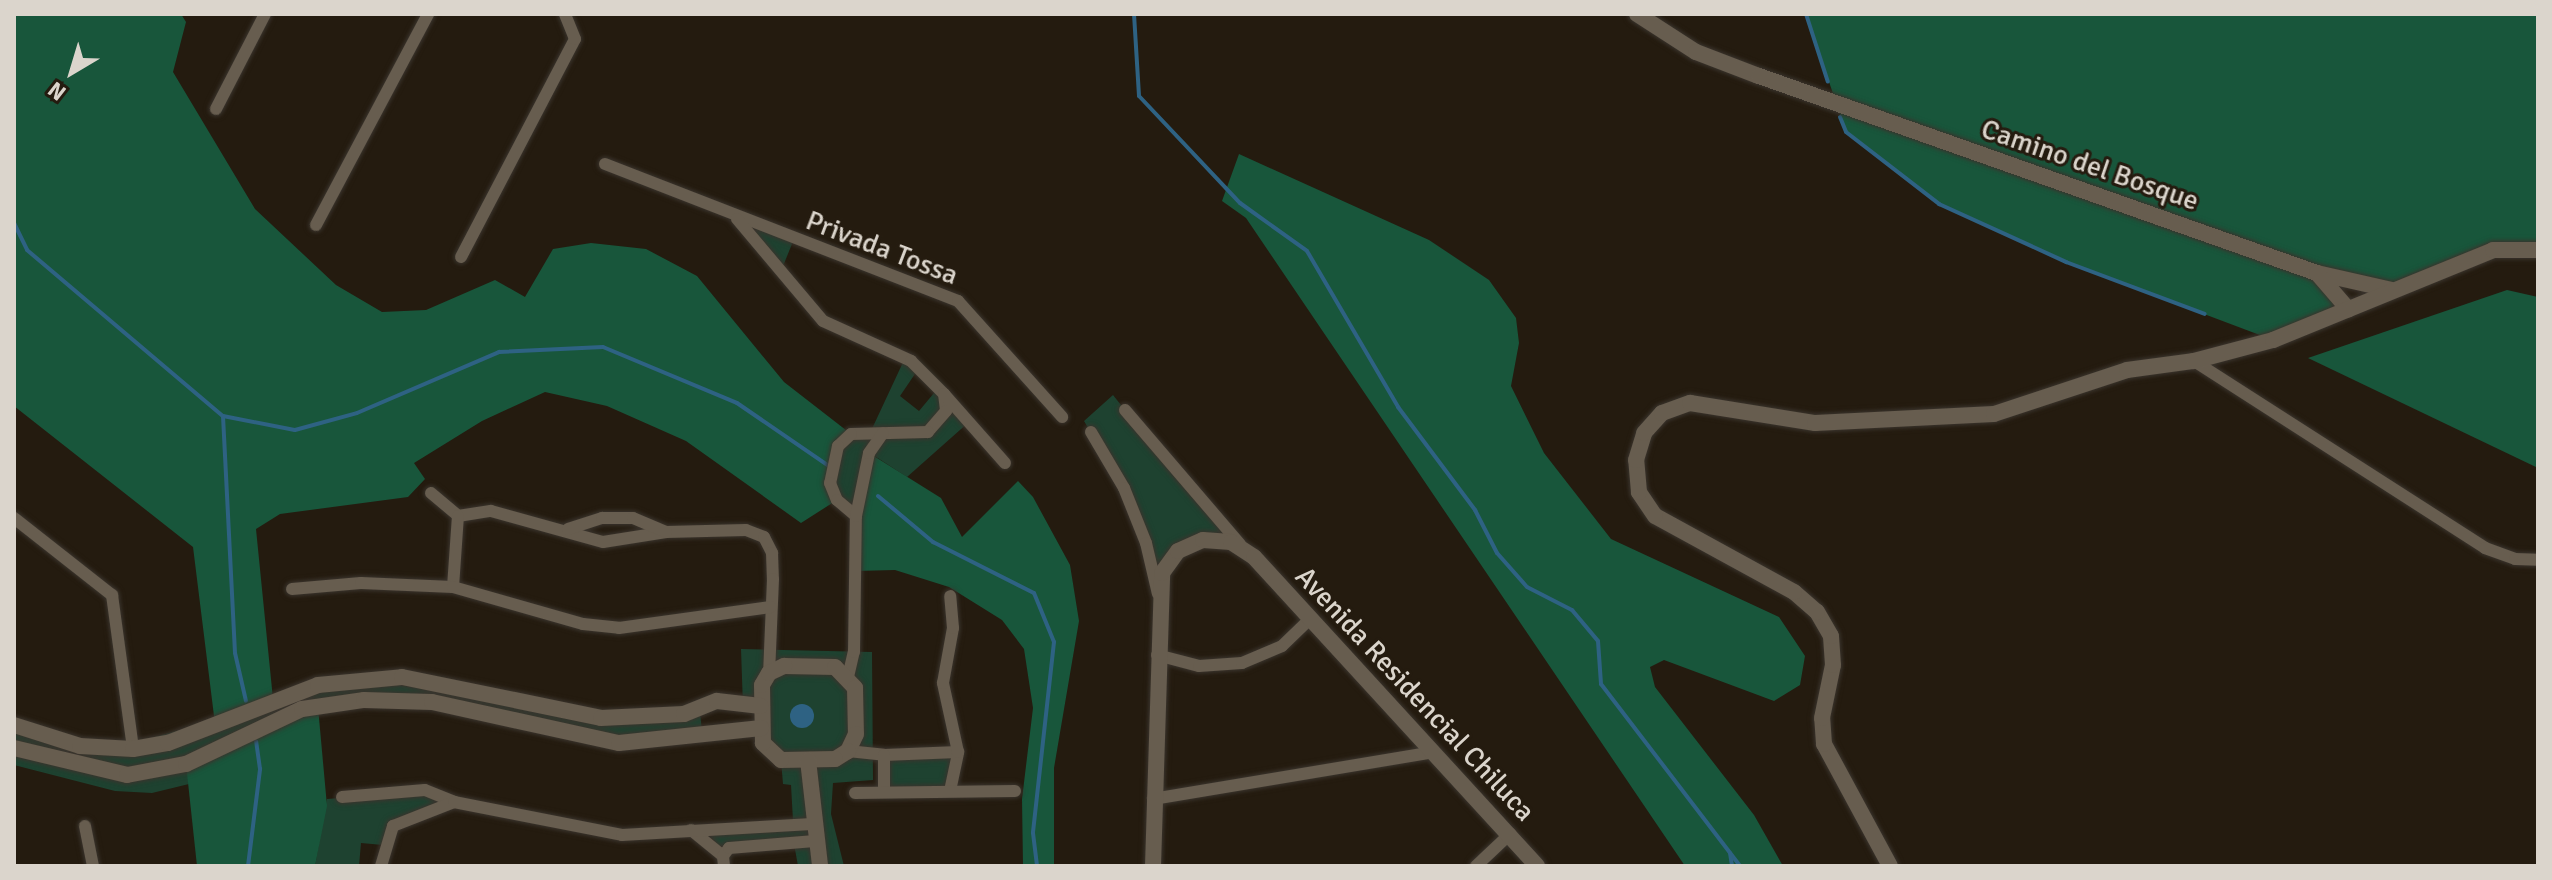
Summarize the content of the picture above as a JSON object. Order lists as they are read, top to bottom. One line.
{"streets":{"street":["Camino del Bosque","Privada Tossa","Avenida Residencial Chiluca"]},"north":"bottom left"}
